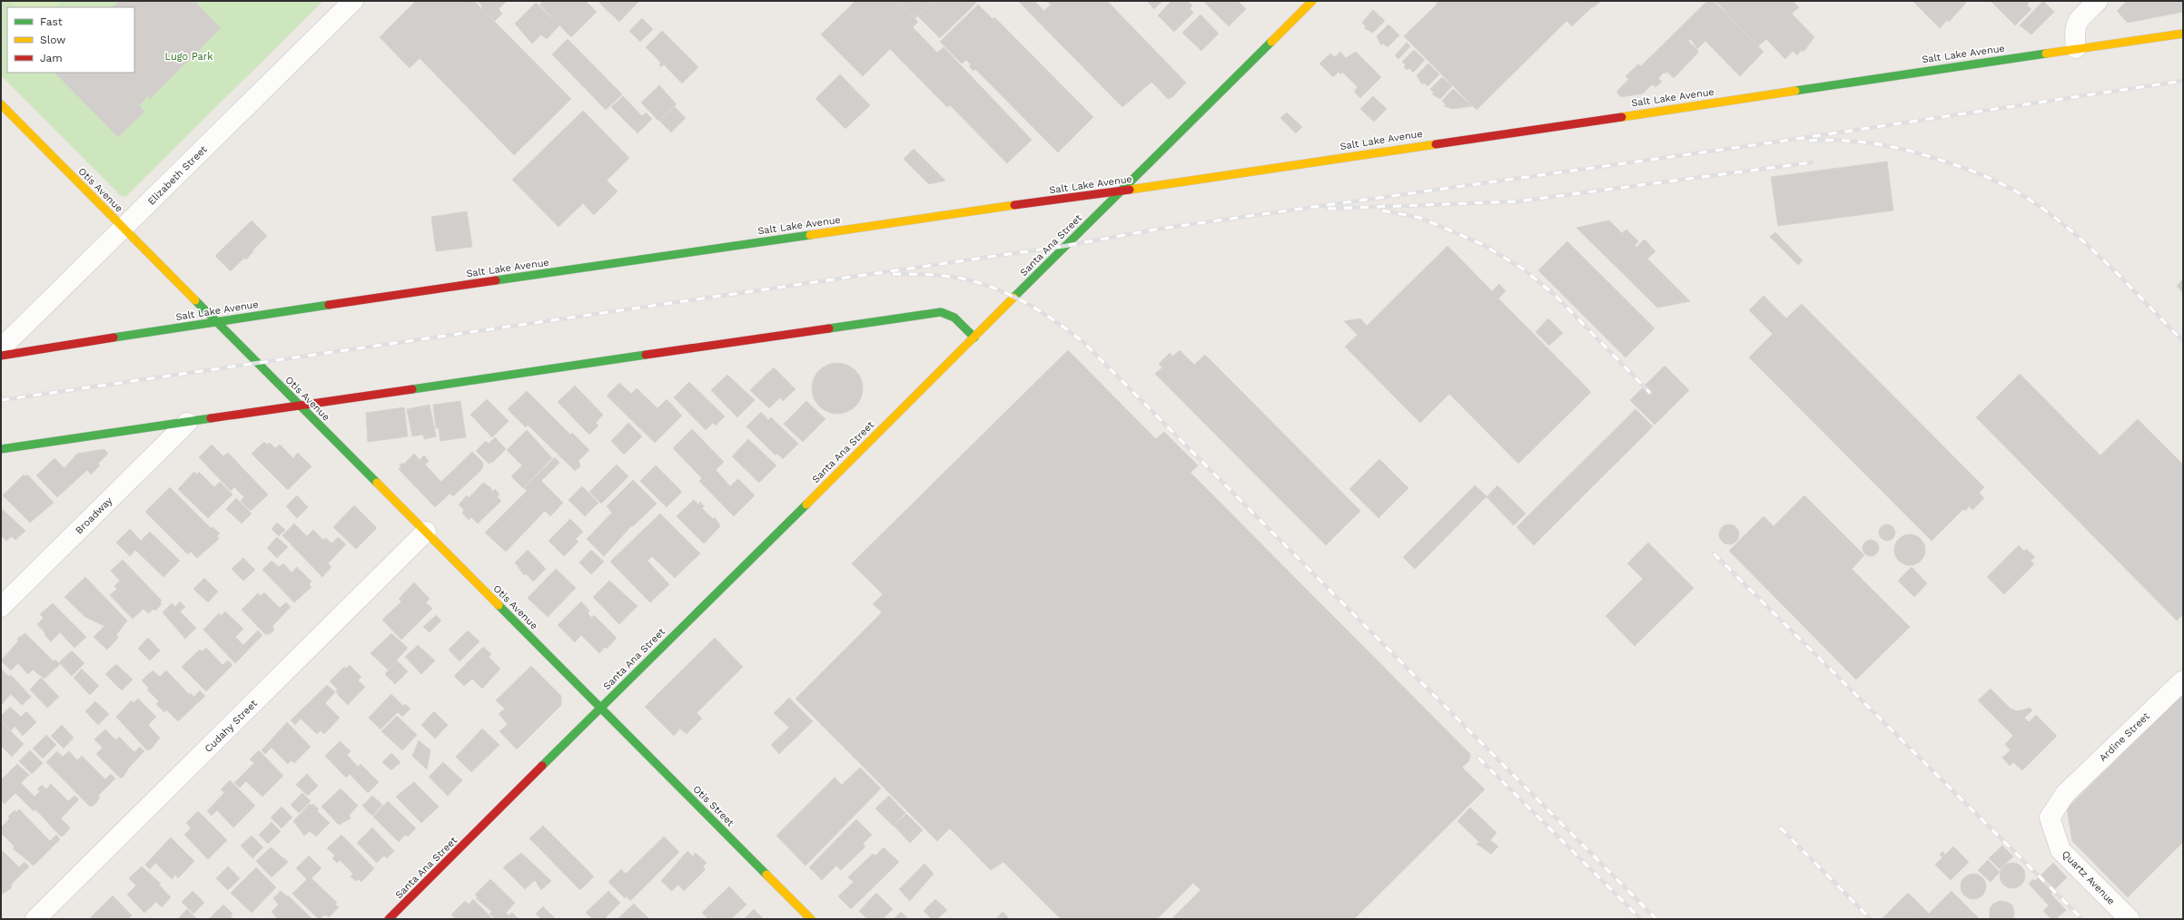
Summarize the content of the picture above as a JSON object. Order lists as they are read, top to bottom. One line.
{"streets":{"street":["Salt Lake Avenue","Elizabeth Street","Otis Avenue","Santa Ana Street","Broadway","Cudahy Street","Ardine Street","Otis Street","Quartz Avenue"]},"crossings":[["Salt Lake Avenue","Otis Avenue"],["Salt Lake Avenue","Santa Ana Street"],["Elizabeth Street","Otis Avenue"],["Otis Avenue","Santa Ana Street"],["Otis Avenue","Cudahy Street"],["Otis Avenue","Otis Street"],["Santa Ana Street","Otis Street"],["Ardine Street","Quartz Avenue"]],"parks":["Lugo Park"],"legend":["Fast","Slow","Jam"]}
